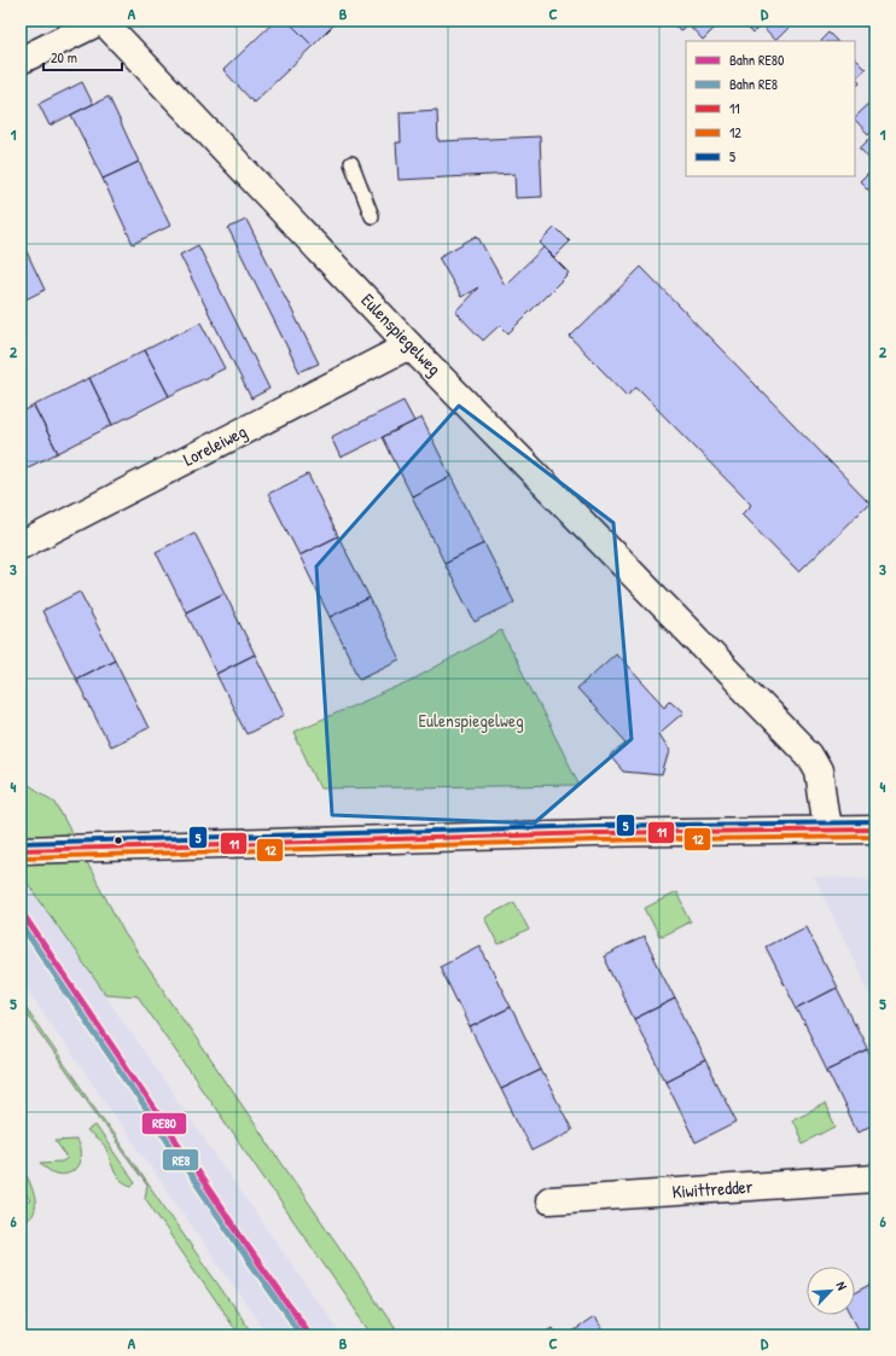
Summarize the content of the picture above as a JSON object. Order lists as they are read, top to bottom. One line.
{"streets":{"street":["Eulenspiegelweg","Loreleiweg","Kiwittredder"]},"crossings":[["Eulenspiegelweg","Loreleiweg"]],"parks":["Eulenspiegelweg"],"lines":["transit line 5","transit line 11","transit line 12","rail line RE80","rail line RE8"],"legend":["Bahn RE80","Bahn RE8","11","12","5"],"scale_bar":"20 m","north":"top right","grid":{"columns":["A","B","C","D"],"rows":["1","2","3","4","5","6"]}}
